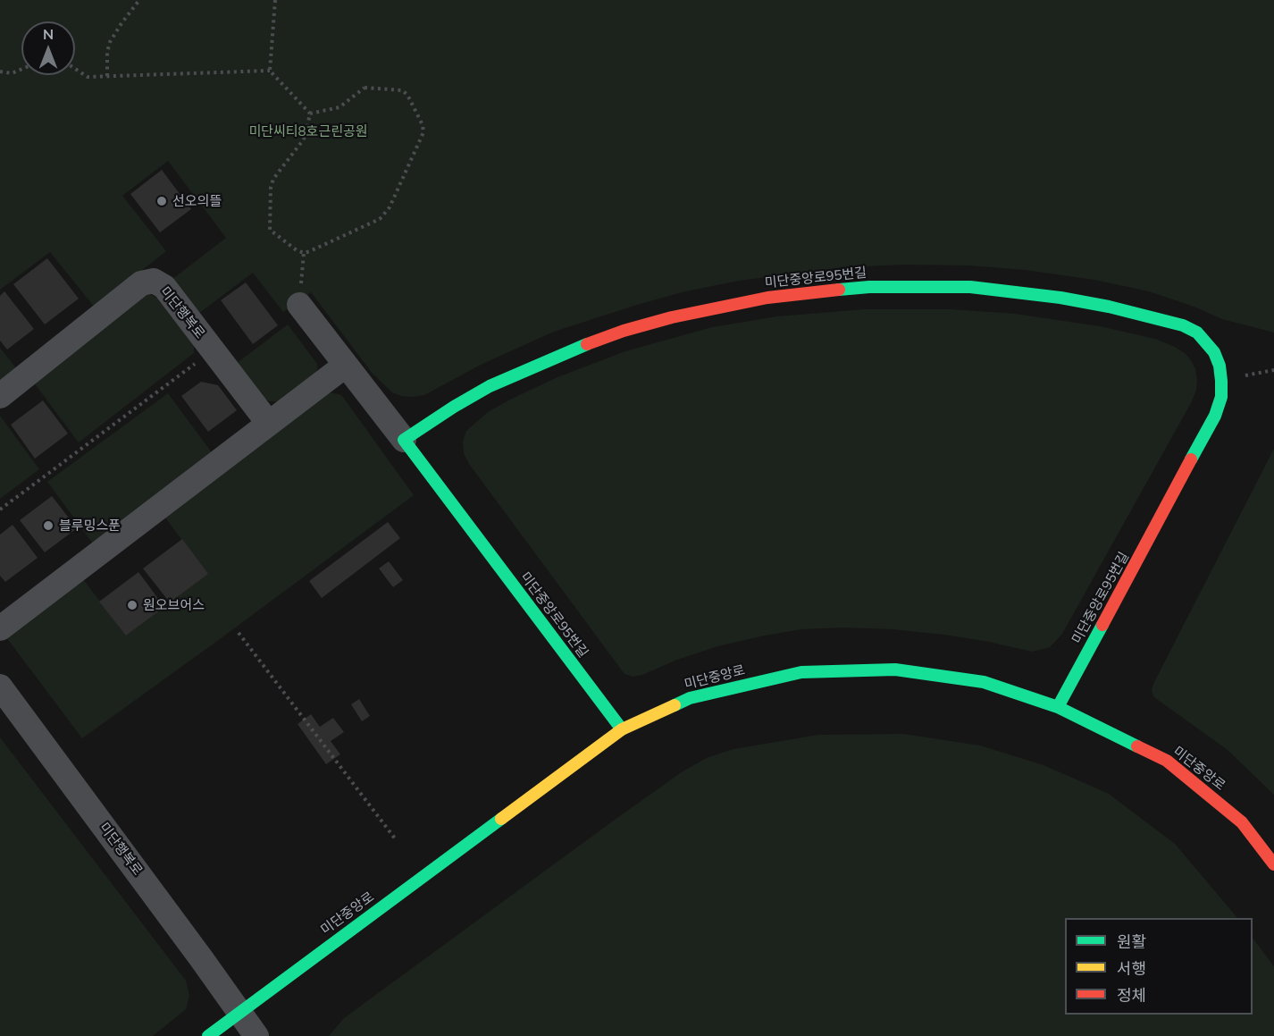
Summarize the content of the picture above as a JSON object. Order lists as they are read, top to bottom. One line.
{"streets":{"street":["미단중앙로95번길","미단행복로","미단중앙로"]},"crossings":[["미단중앙로95번길","미단중앙로"],["미단행복로","미단중앙로"]],"parks":["미단씨티8호근린공원"],"places":["선오의뜰","블루밍스푼","원오브어스"],"legend":["원활","서행","정체"],"north":"top"}
